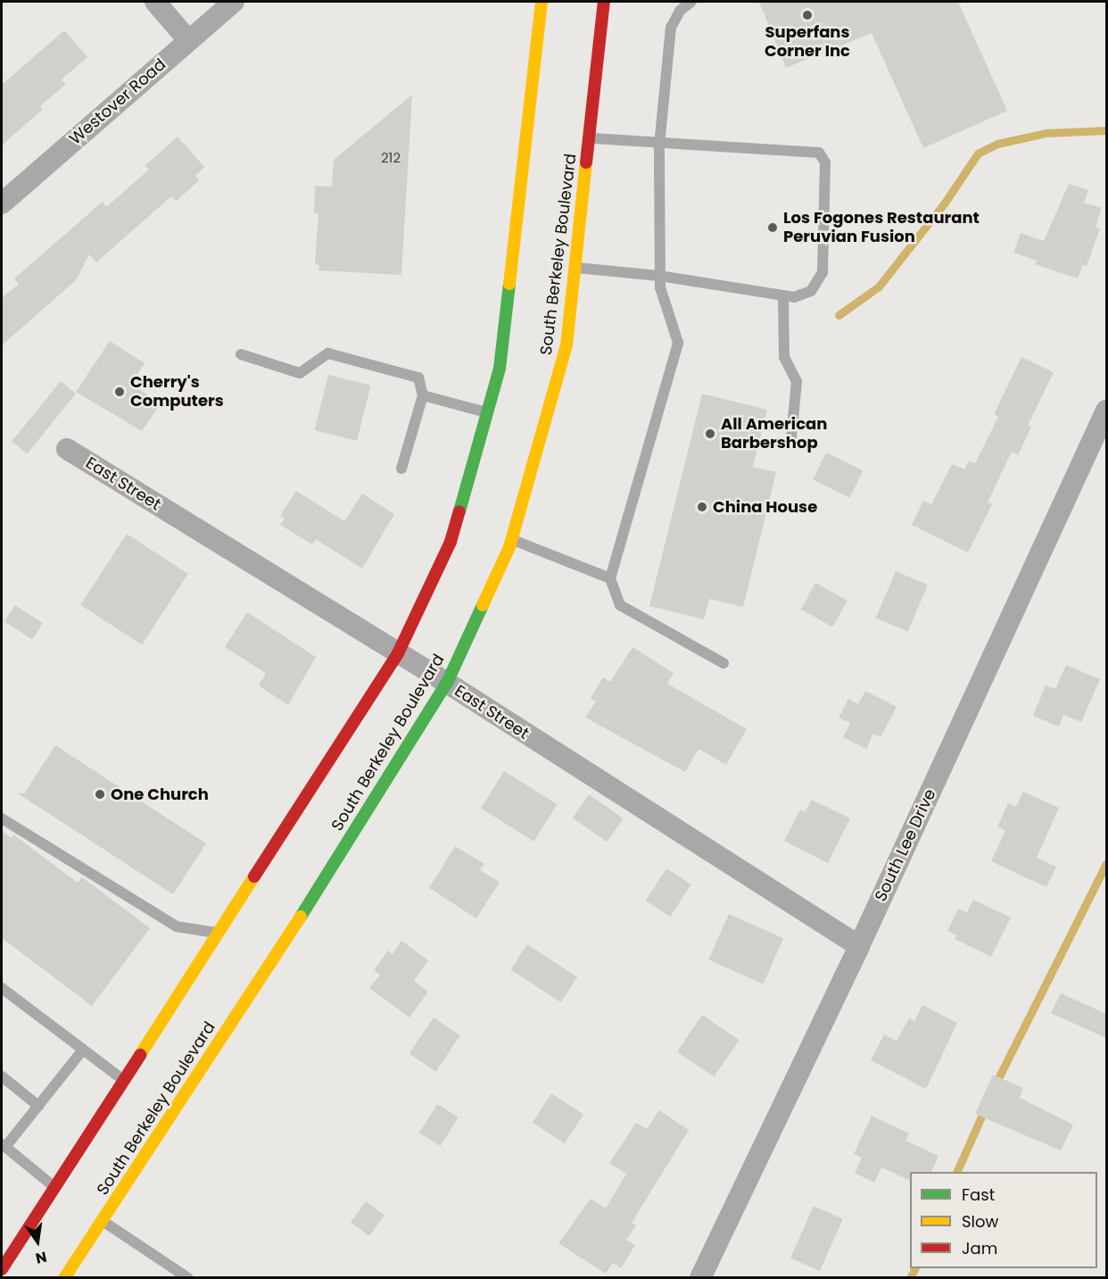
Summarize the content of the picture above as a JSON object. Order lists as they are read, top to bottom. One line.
{"streets":{"street":["Westover Road","South Berkeley Boulevard","East Street","South Lee Drive"]},"crossings":[["South Berkeley Boulevard","East Street"],["East Street","South Lee Drive"]],"places":["Superfans Corner Inc","Los Fogones Restaurant Peruvian Fusion","Cherry's Computers","All American Barbershop","China House","One Church"],"house_numbers":["212"],"legend":["Fast","Slow","Jam"],"north":"bottom"}
